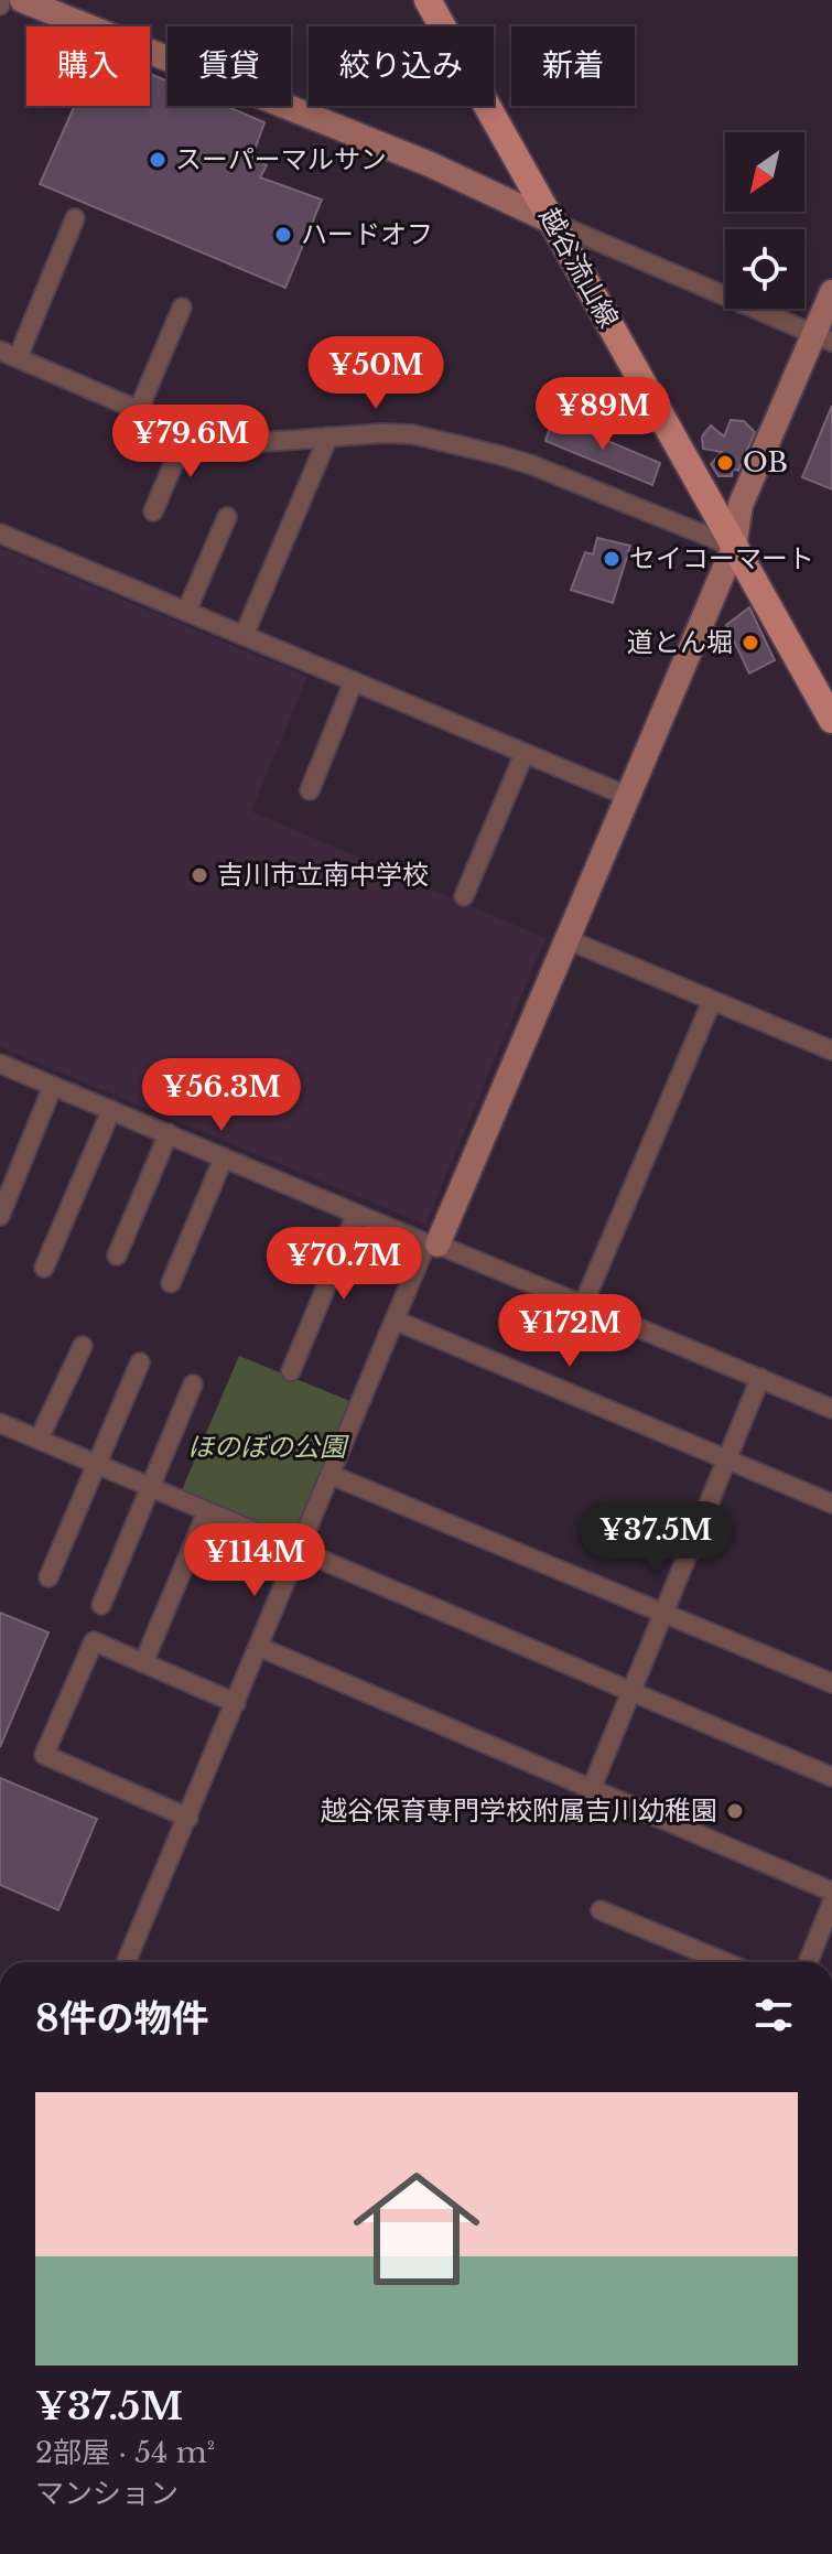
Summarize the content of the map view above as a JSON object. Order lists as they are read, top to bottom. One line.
{"streets":{"main road":["越谷流山線"]},"parks":["ほのぼの公園"],"places":["スーパーマルサン","ハードオフ","OB","セイコーマート","道とん堀","吉川市立南中学校","越谷保育専門学校附属吉川幼稚園"],"north":"bottom left","page":{"chip":["購入","賃貸","絞り込み","新着"],"price":["¥50M","¥89M","¥79.6M","¥56.3M","¥70.7M","¥172M","¥37.5M","¥114M"],"heading":"8件の物件","list":[{"name":"¥37.5M","note":"2部屋 · 54 m² · マンション"}]}}
